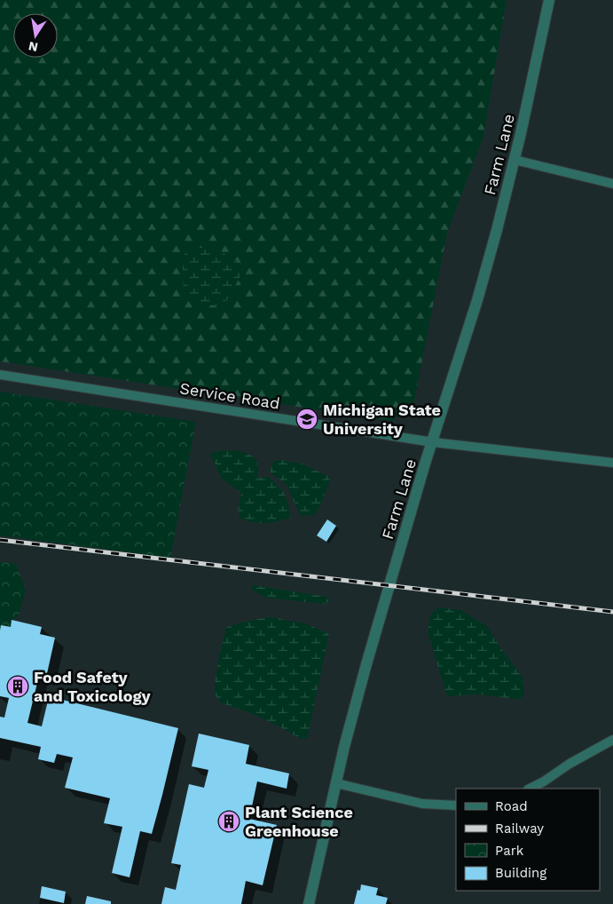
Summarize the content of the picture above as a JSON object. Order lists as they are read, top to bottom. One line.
{"streets":{"street":["Farm Lane","Service Road"]},"crossings":[["Farm Lane","Service Road"]],"places":{"school or university":["Michigan State University"],"building":["Food Safety and Toxicology","Plant Science Greenhouse"]},"legend":["Road","Railway","Park","Building"],"north":"bottom"}
